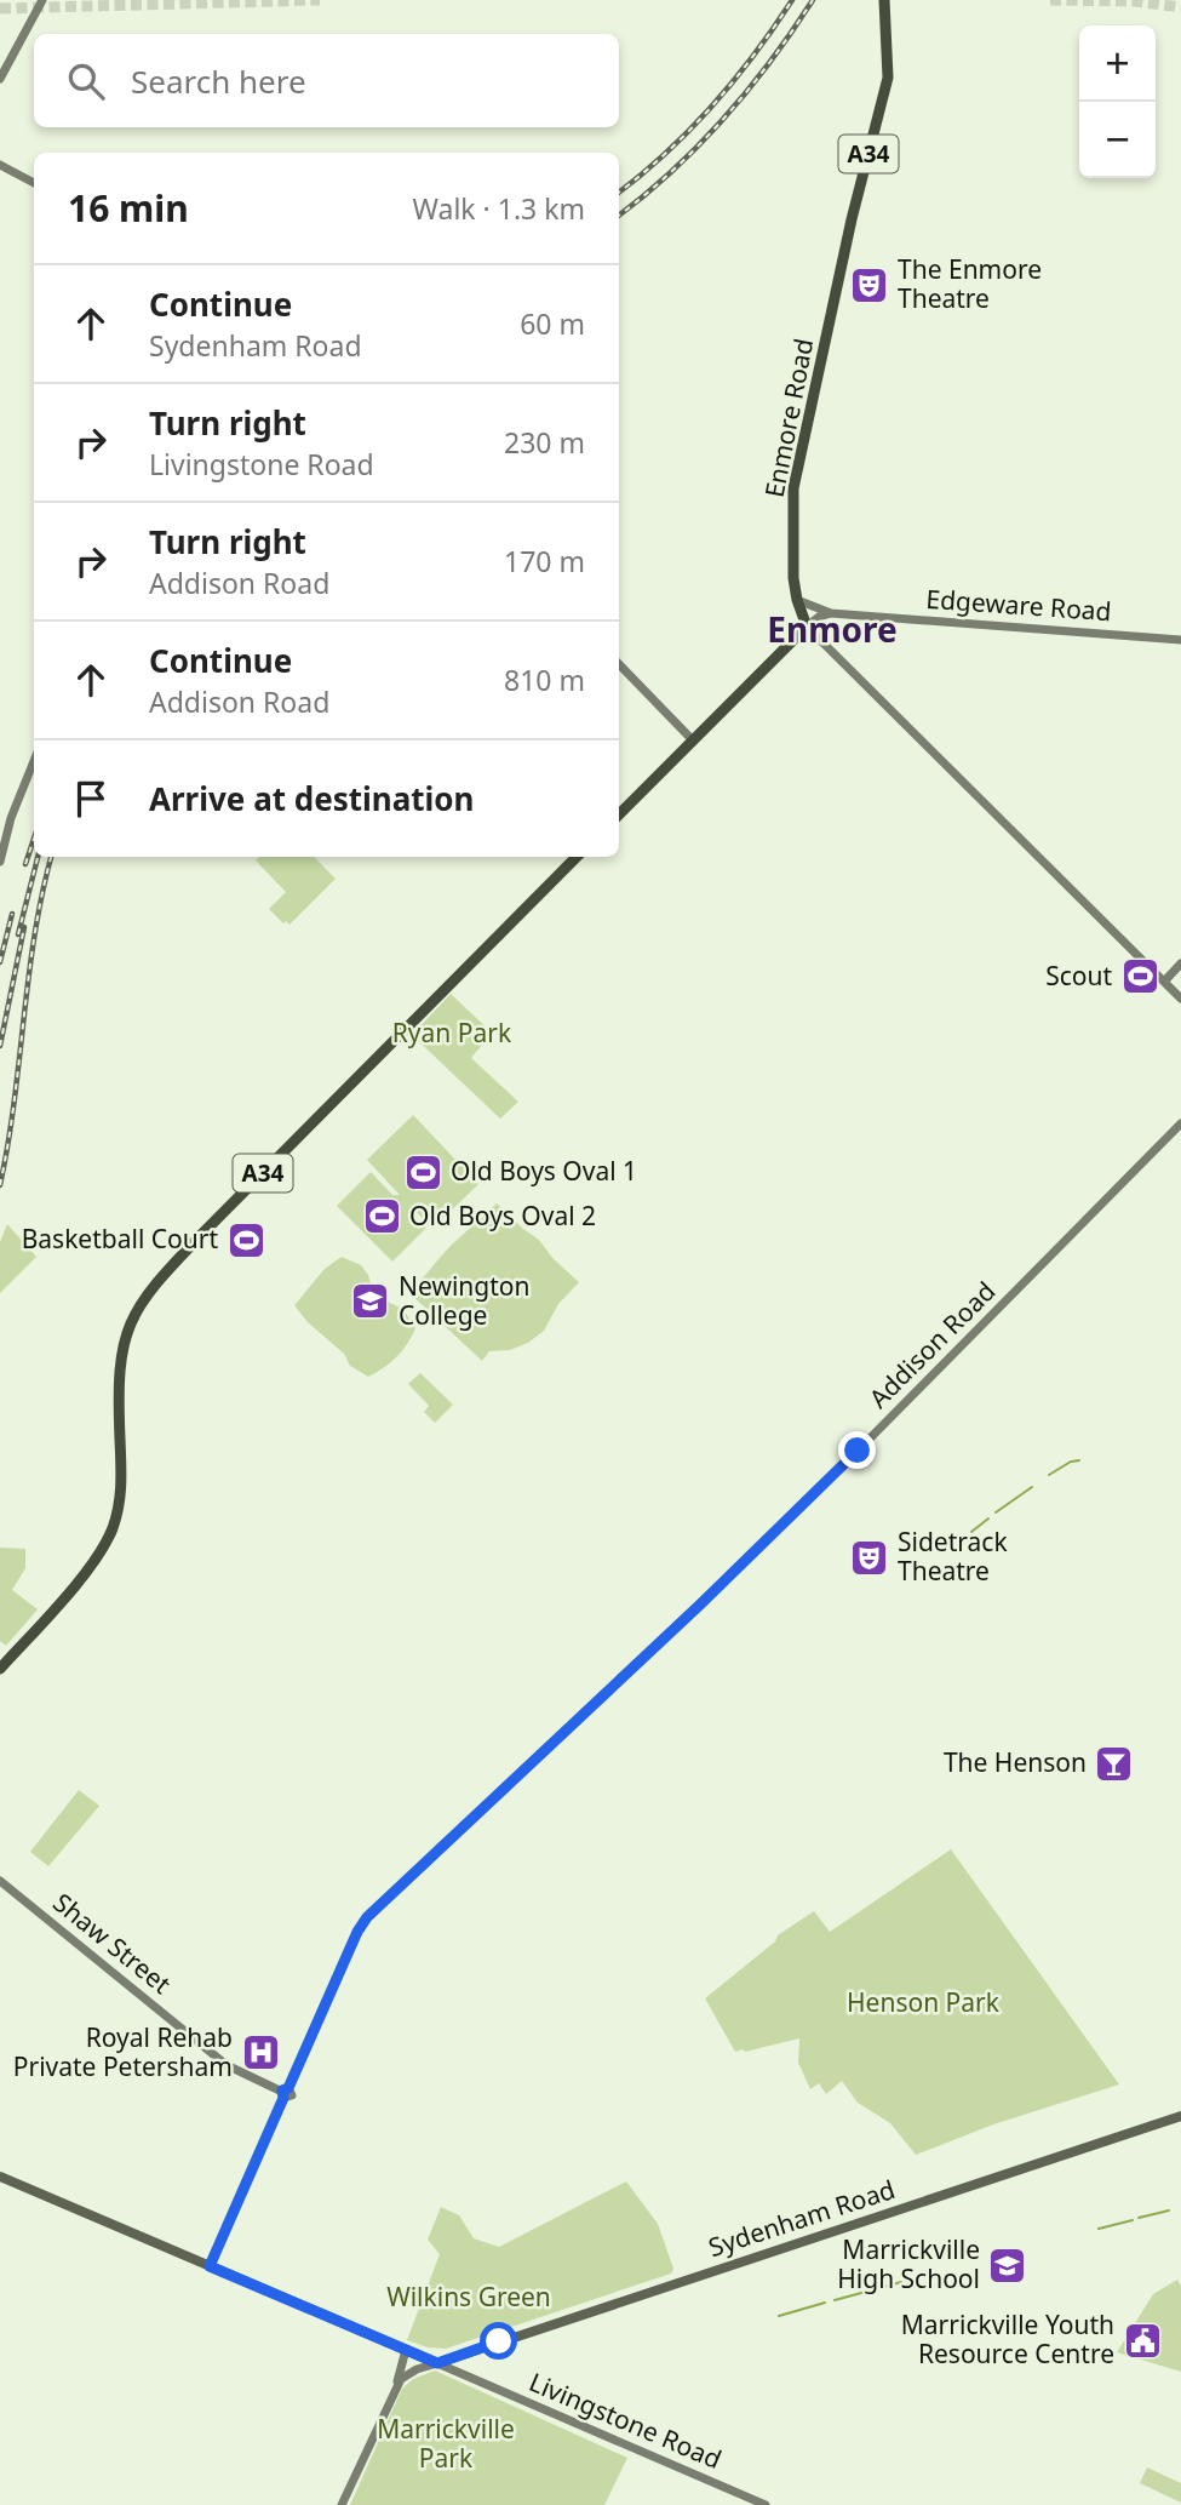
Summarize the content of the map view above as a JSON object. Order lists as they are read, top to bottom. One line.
{"streets":{"highway":["A34","Enmore Road"],"main road":["Edgeware Road","Addison Road","Shaw Street","Sydenham Road","Livingstone Road"]},"crossings":[["Enmore Road","Edgeware Road"],["Addison Road","Shaw Street"],["Addison Road","Livingstone Road"],["Sydenham Road","Livingstone Road"]],"districts":["Enmore"],"parks":["Ryan Park","Henson Park","Wilkins Green","Marrickville Park"],"places":{"theatre":["The Enmore Theatre","Sidetrack Theatre"],"sports":["Scout","Old Boys Oval 1","Old Boys Oval 2","Basketball Court"],"school or university":["Newington College","Marrickville High School"],"bar":["The Henson"],"hospital":["Royal Rehab Private Petersham"],"public building":["Marrickville Youth Resource Centre"]},"page":{"map_buttons":["+","−"],"search":"Search here","heading":["16 min","Walk · 1.3 km"],"list":[["Continue","Sydenham Road","60 m"],["Turn right","Livingstone Road","230 m"],["Turn right","Addison Road","170 m"],["Continue","Addison Road","810 m"],"Arrive at destination"]}}
